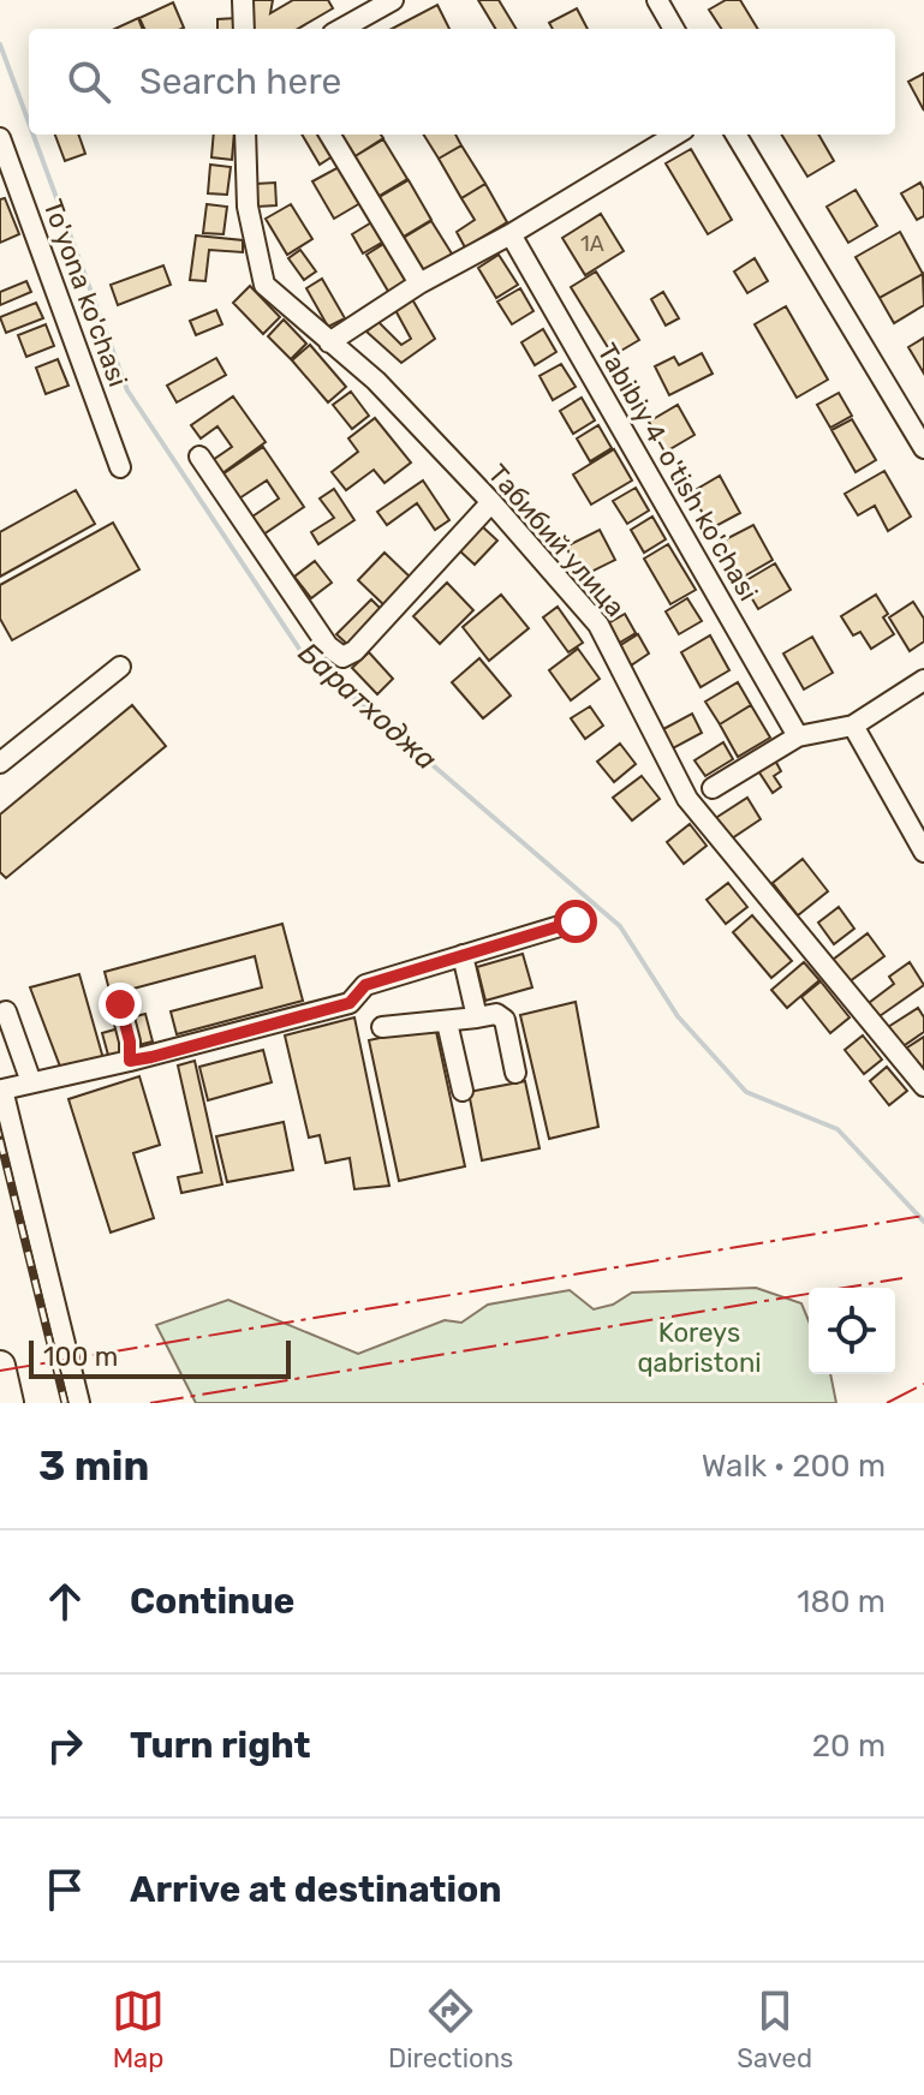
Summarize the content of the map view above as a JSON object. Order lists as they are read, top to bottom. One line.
{"streets":{"street":["To'yona ko'chasi","Tabibiy 4-o'tish ko'chasi","Табибий улица"]},"water":["Баратходжа"],"parks":["Koreys qabristoni"],"house_numbers":["1А"],"scale_bar":"100 m","page":{"search":"Search here","scale":"100 m","heading":["3 min","Walk · 200 m"],"list":[["Continue","180 m"],["Turn right","20 m"],"Arrive at destination"],"nav":["Map","Directions","Saved"]}}
